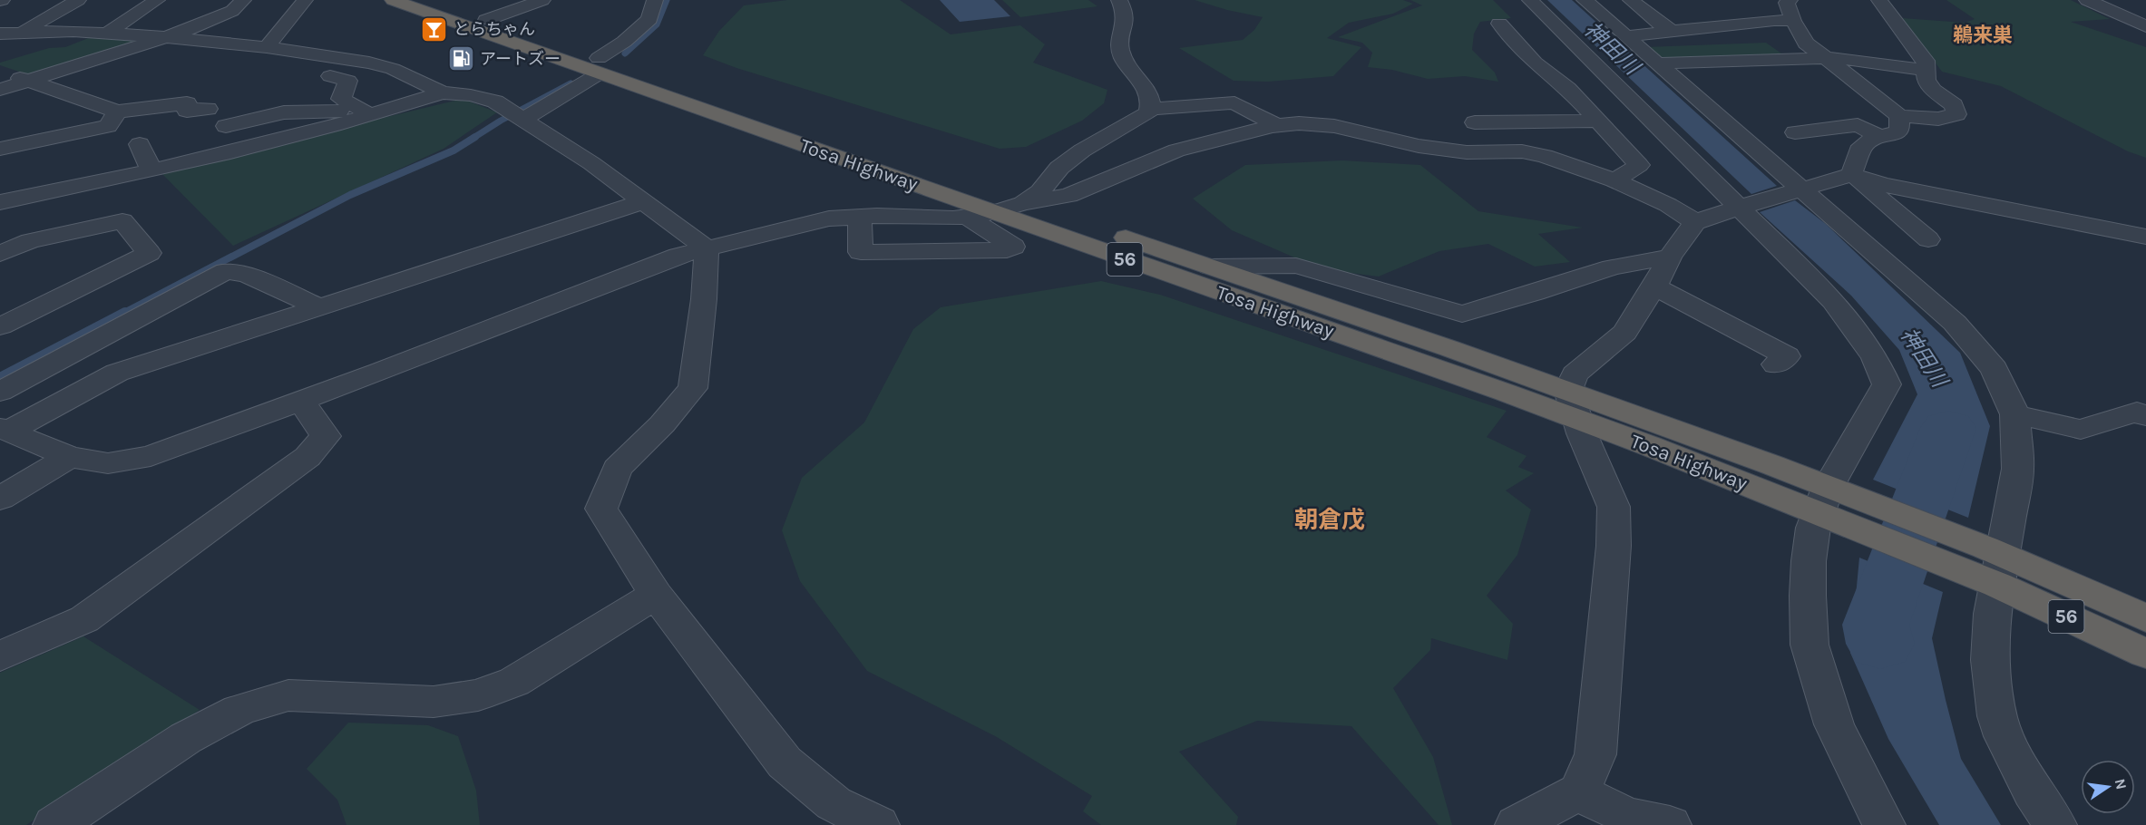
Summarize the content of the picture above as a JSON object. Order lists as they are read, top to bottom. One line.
{"streets":{"highway":["Tosa Highway","56"]},"districts":["鵜来巣","朝倉戊"],"water":["神田川"],"places":{"bar":["とらちゃん"],"fuel station":["アートズー"]},"north":"right"}
